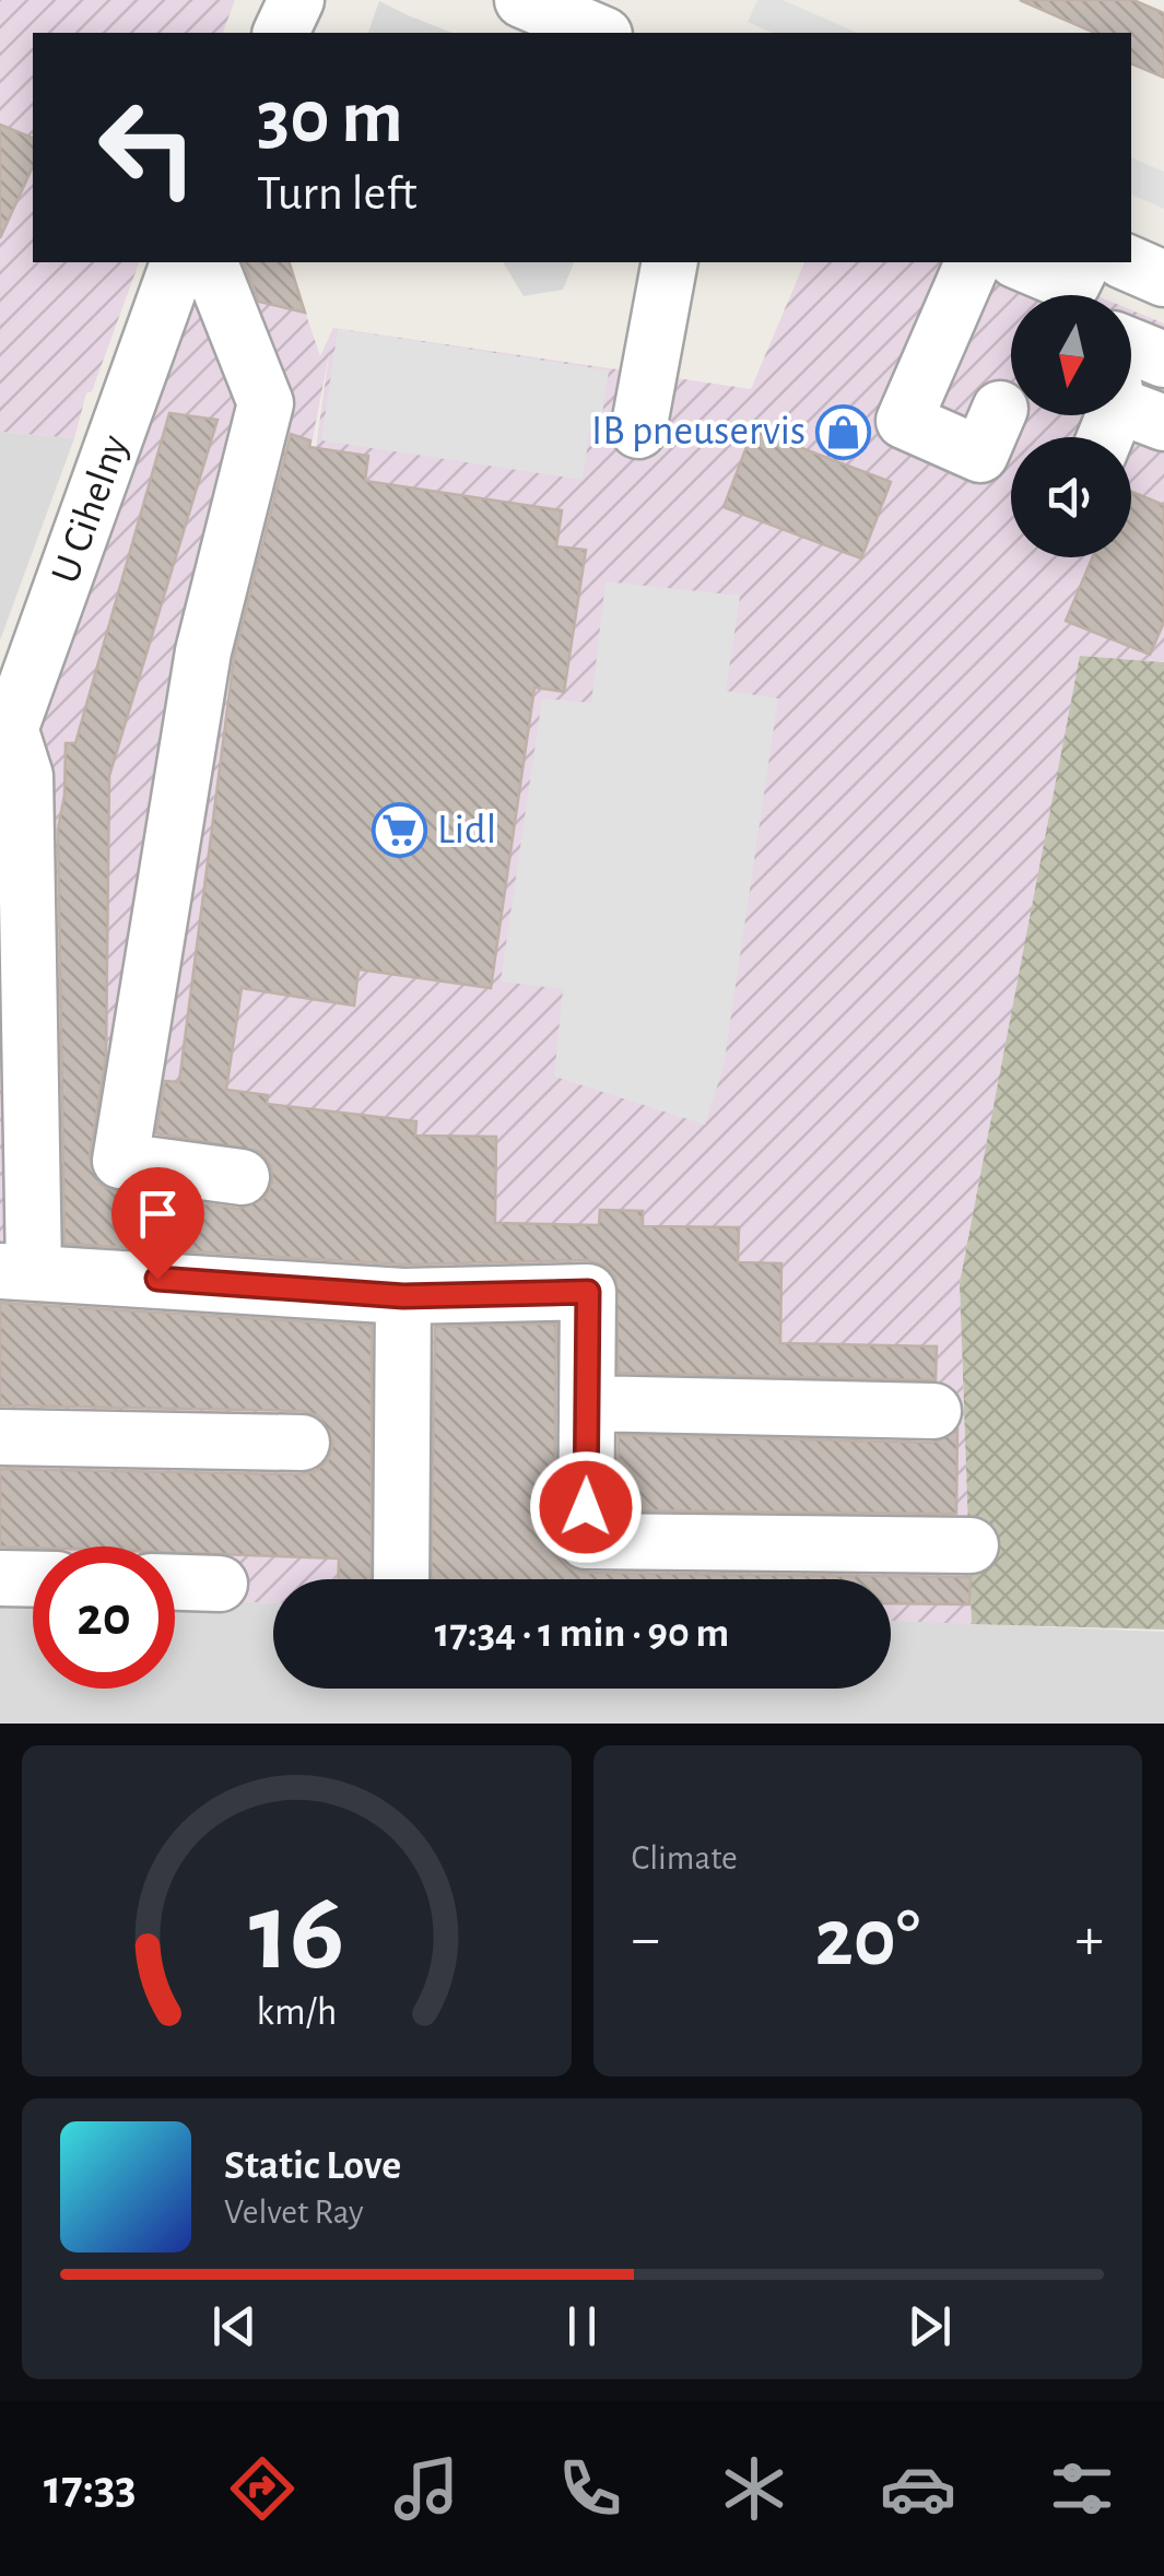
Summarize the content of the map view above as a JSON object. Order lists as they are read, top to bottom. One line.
{"streets":{"street":["U Cihelny"]},"places":{"shop":["IB pneuservis"],"supermarket":["Lidl"]},"north":"bottom","page":{"turn":["30 m","Turn left"],"limit":"20","trip":"17:34 · 1 min · 90 m","tile":"Climate","heat":["−","20°","+"],"song":["Static Love","Velvet Ray"],"tabs":"17:33","gauge":["16","km/h"]}}
